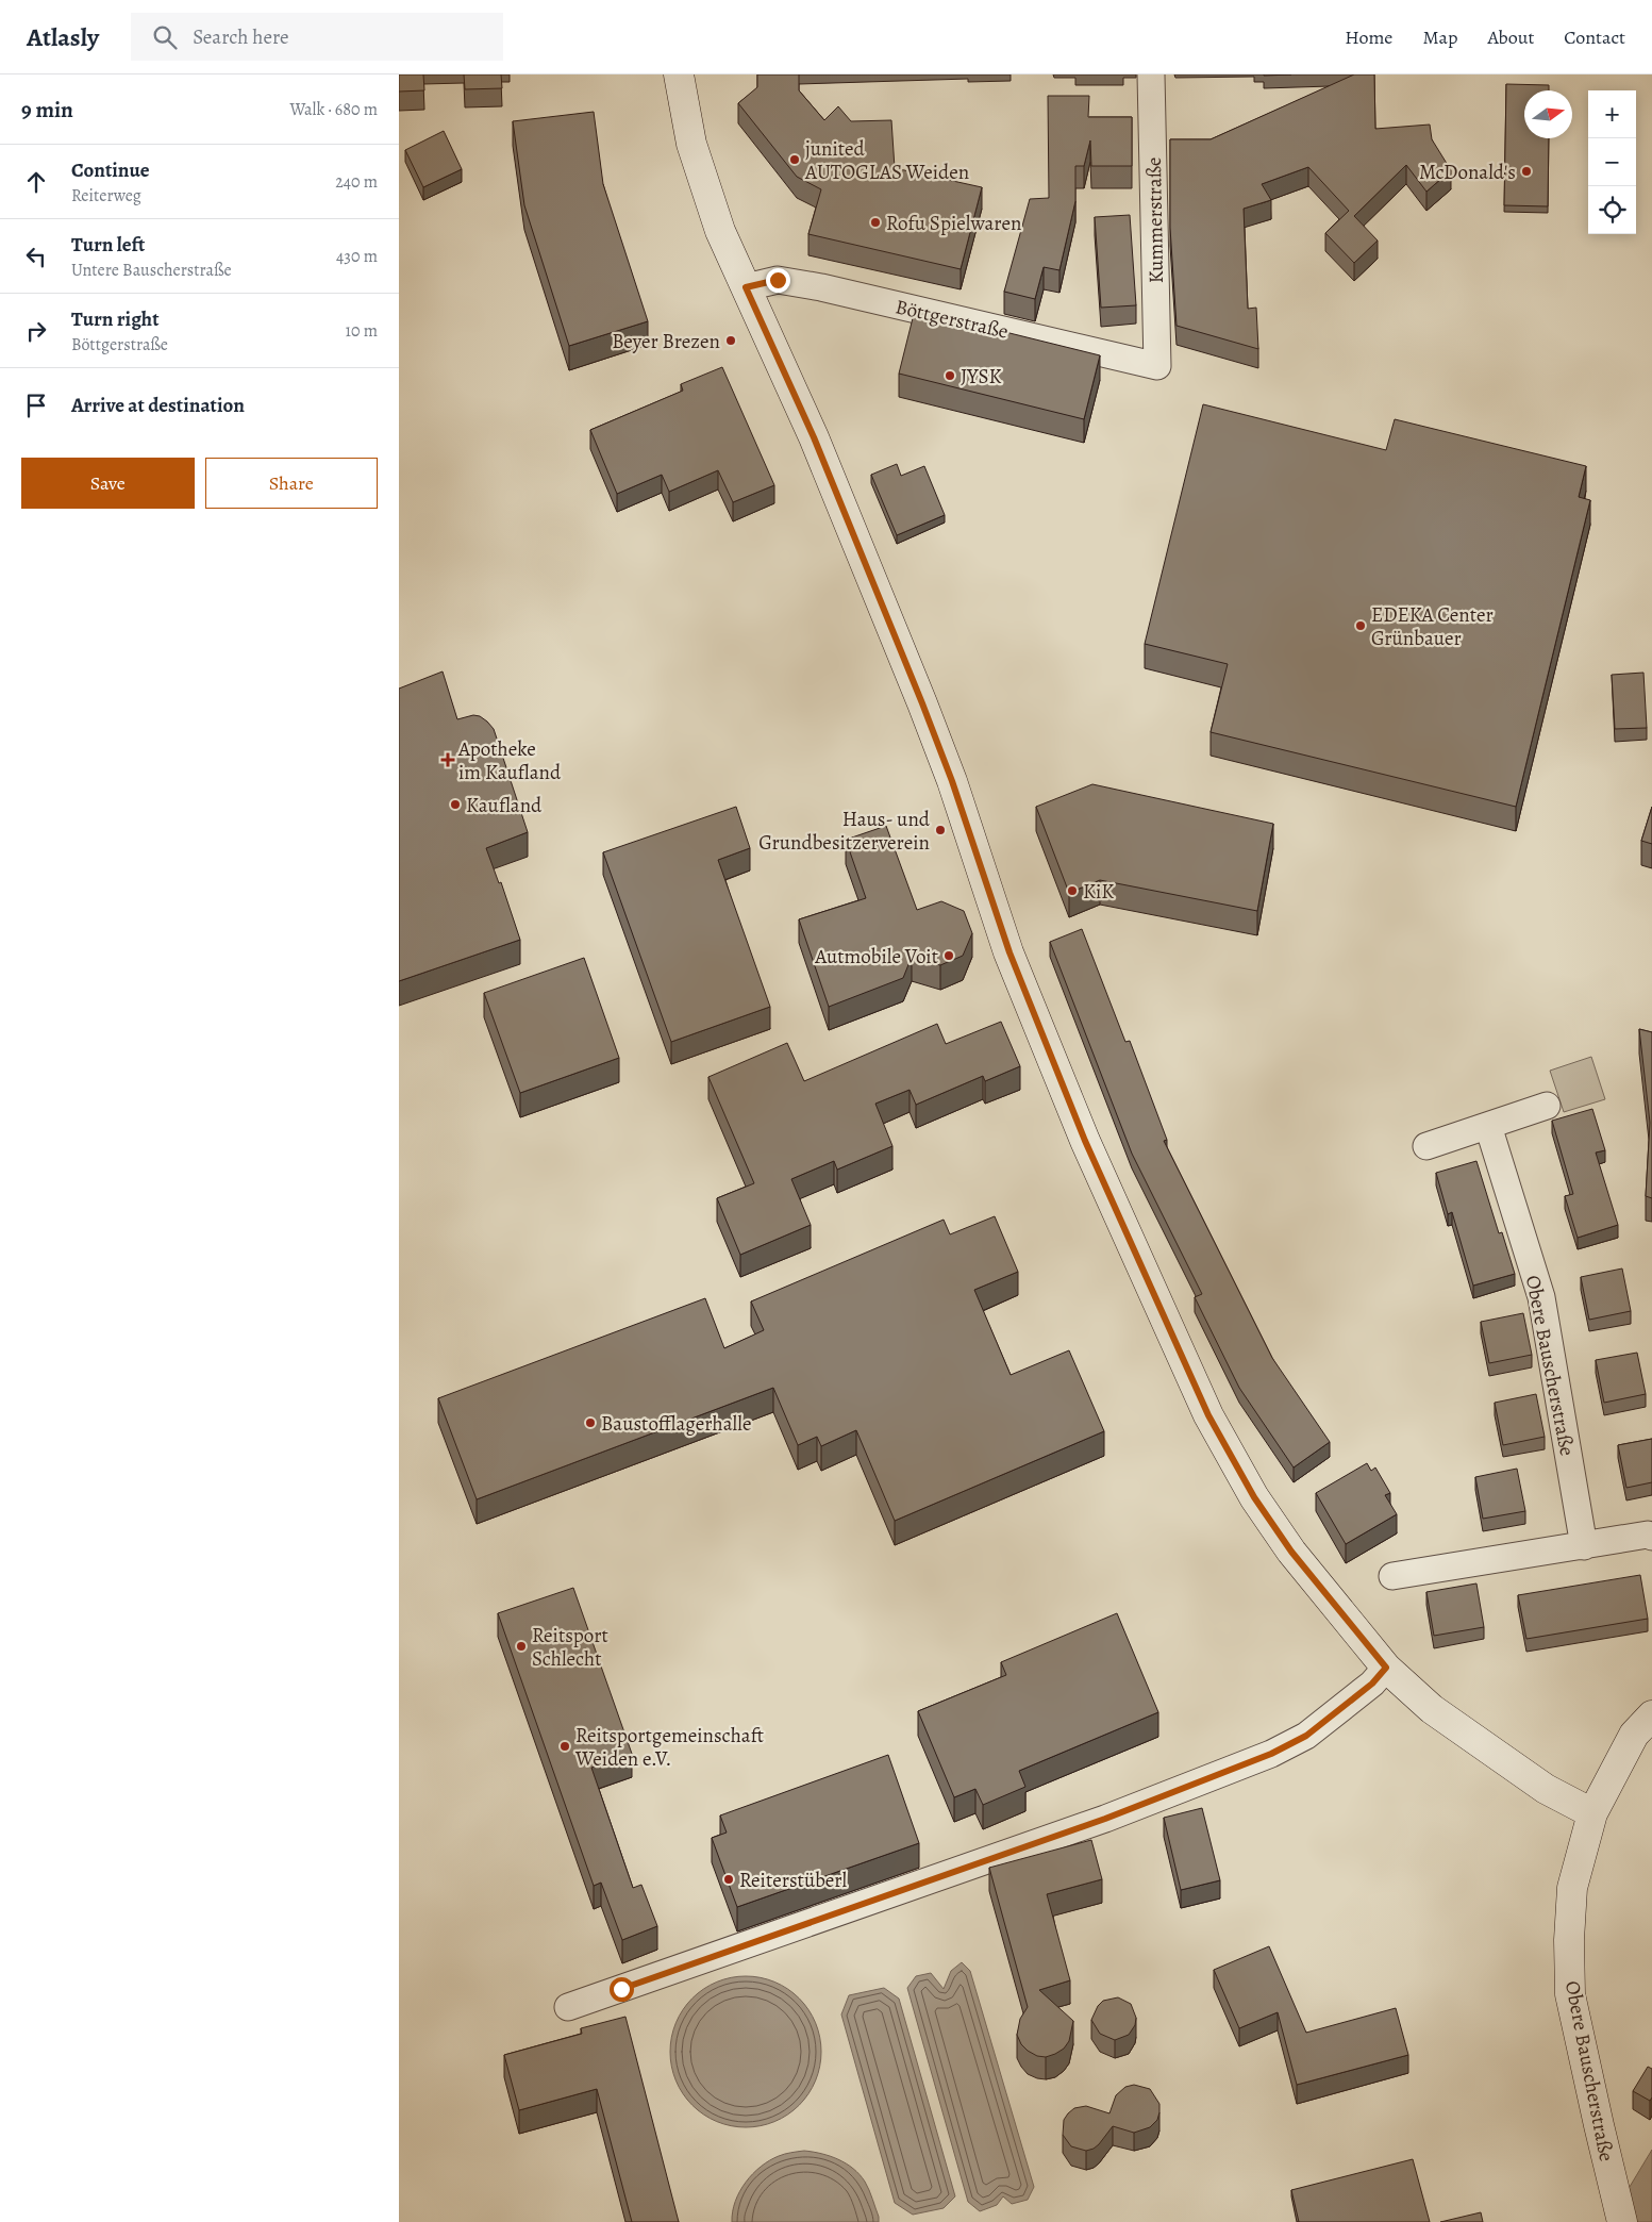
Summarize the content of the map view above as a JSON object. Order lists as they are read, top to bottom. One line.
{"streets":{"street":["Kummerstraße","Böttgerstraße","Obere Bauscherstraße"]},"crossings":[["Kummerstraße","Böttgerstraße"]],"places":{"other":["junited AUTOGLAS Weiden","McDonald's","Rofu Spielwaren","Beyer Brezen","JYSK","EDEKA Center Grünbauer","Kaufland","Haus- und Grundbesitzerverein","KiK","Autmobile Voit","Baustofflagerhalle","Reitsport Schlecht","Reitsportgemeinschaft Weiden e.V.","Reiterstüberl"],"health":["Apotheke im Kaufland"]},"north":"right","page":{"header":"Atlasly","search":"Search here","nav":["Home","Map","About","Contact"],"heading":["9 min","Walk · 680 m"],"map_buttons":["+","−"],"list":[["Continue","Reiterweg","240 m"],["Turn left","Untere Bauscherstraße","430 m"],["Turn right","Böttgerstraße","10 m"],"Arrive at destination"],"buttons":["Save","Share"]}}
